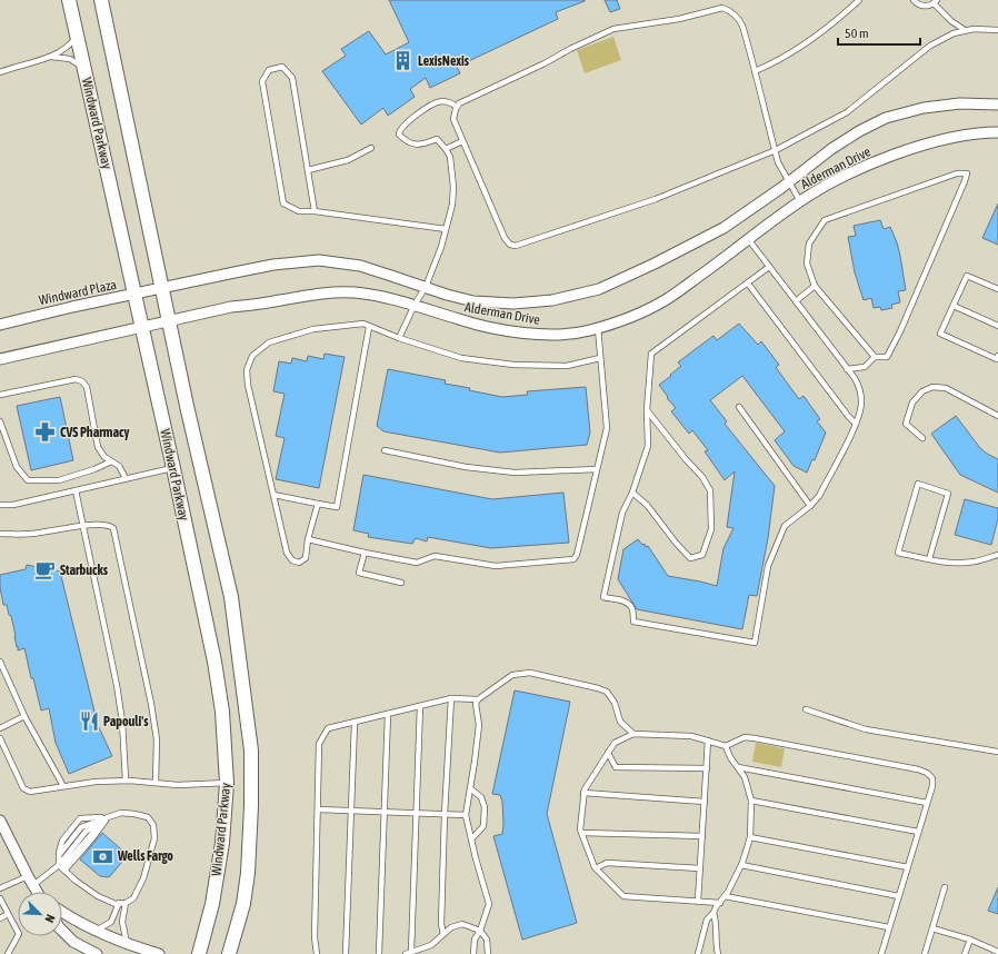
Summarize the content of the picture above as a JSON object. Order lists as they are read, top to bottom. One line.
{"streets":{"main road":["Windward Parkway"],"street":["Alderman Drive","Windward Plaza"]},"crossings":[["Windward Parkway","Alderman Drive"],["Windward Parkway","Windward Plaza"],["Alderman Drive","Windward Plaza"]],"places":{"building":["LexisNexis"],"pharmacy":["CVS Pharmacy"],"cafe":["Starbucks"],"restaurant":["Papouli's"],"bank":["Wells Fargo"]},"scale_bar":"50 m","north":"bottom right"}
